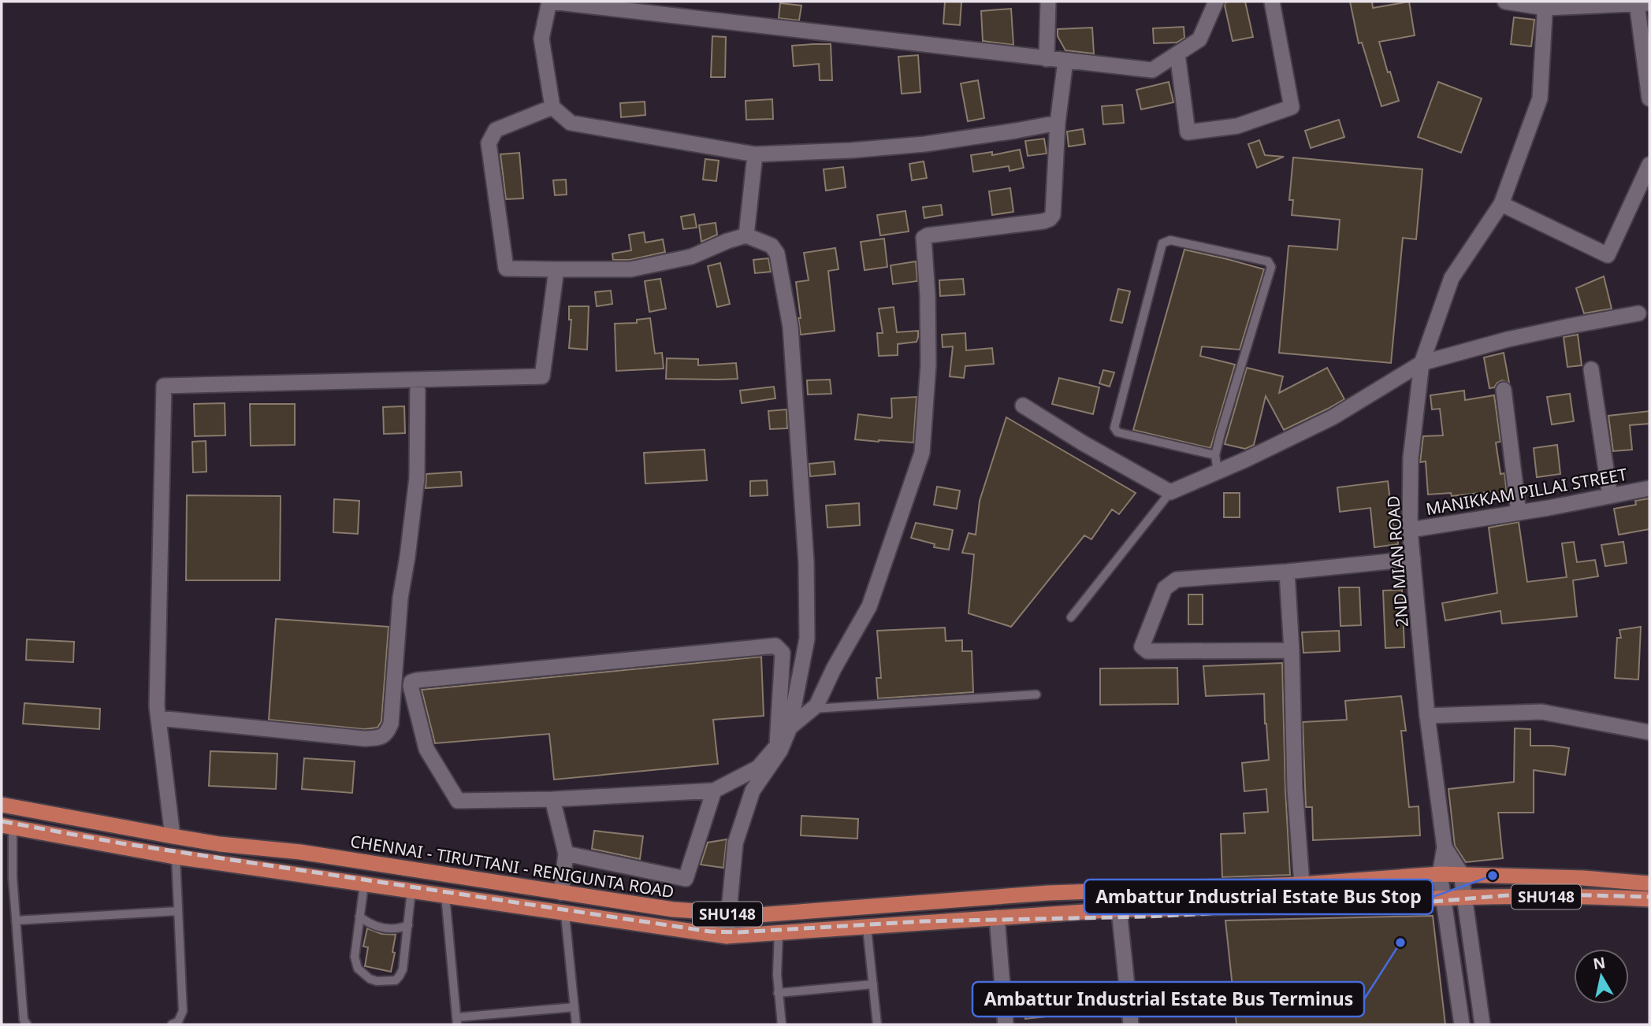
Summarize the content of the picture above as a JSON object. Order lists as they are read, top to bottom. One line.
{"streets":{"main road":["CHENNAI - TIRUTTANI - RENIGUNTA ROAD","SHU148"],"street":["MANIKKAM PILLAI STREET","2ND MIAN ROAD"]},"crossings":[["MANIKKAM PILLAI STREET","2ND MIAN ROAD"]],"places":["Ambattur Industrial Estate Bus Stop","Ambattur Industrial Estate Bus Terminus"],"north":"top"}
